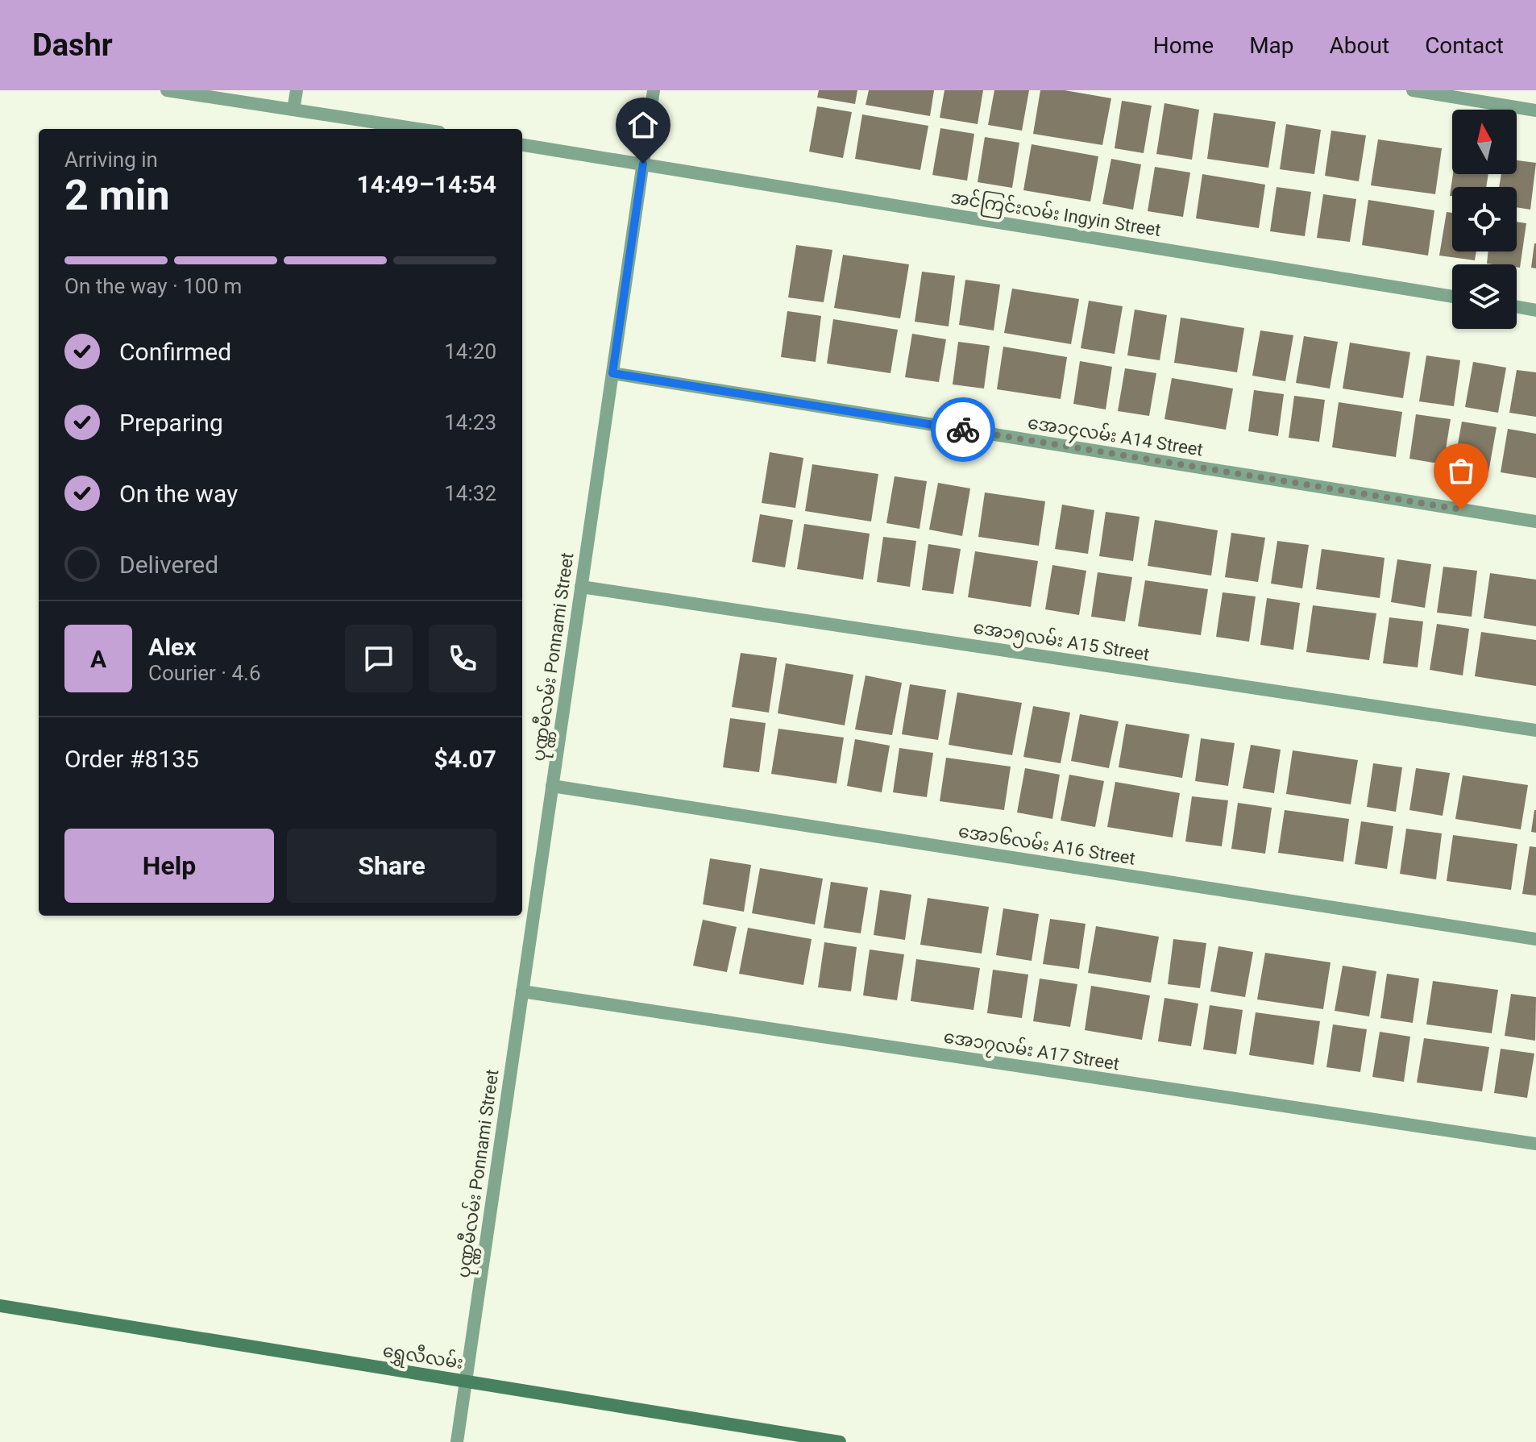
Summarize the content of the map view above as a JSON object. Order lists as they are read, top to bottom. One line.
{"streets":{"street":["အင်ကြင်းလမ်း Ingyin Street","အေ၁၄လမ်း A14 Street","အေ၁၅လမ်း A15 Street","ပုဏ္ဏမီလမ်း Ponnami Street","အေ၁၆လမ်း A16 Street","အေ၁၇လမ်း A17 Street","ရွှေလီလမ်း"]},"crossings":[["အင်ကြင်းလမ်း Ingyin Street","ပုဏ္ဏမီလမ်း Ponnami Street"],["အေ၁၄လမ်း A14 Street","ပုဏ္ဏမီလမ်း Ponnami Street"],["အေ၁၅လမ်း A15 Street","ပုဏ္ဏမီလမ်း Ponnami Street"],["ပုဏ္ဏမီလမ်း Ponnami Street","အေ၁၆လမ်း A16 Street"],["ပုဏ္ဏမီလမ်း Ponnami Street","အေ၁၇လမ်း A17 Street"],["ပုဏ္ဏမီလမ်း Ponnami Street","ရွှေလီလမ်း"]],"north":"top","page":{"header":"Dashr","nav":["Home","Map","About","Contact"],"heading":["2 min","Arriving in","14:49–14:54"],"panel":["Alex","Courier · 4.6","Order #8135","$4.07"],"bar":"On the way · 100 m","list":[["Confirmed","14:20"],["Preparing","14:23"],["On the way","14:32"],"Delivered"],"round":"A","buttons":["Help","Share"]}}
